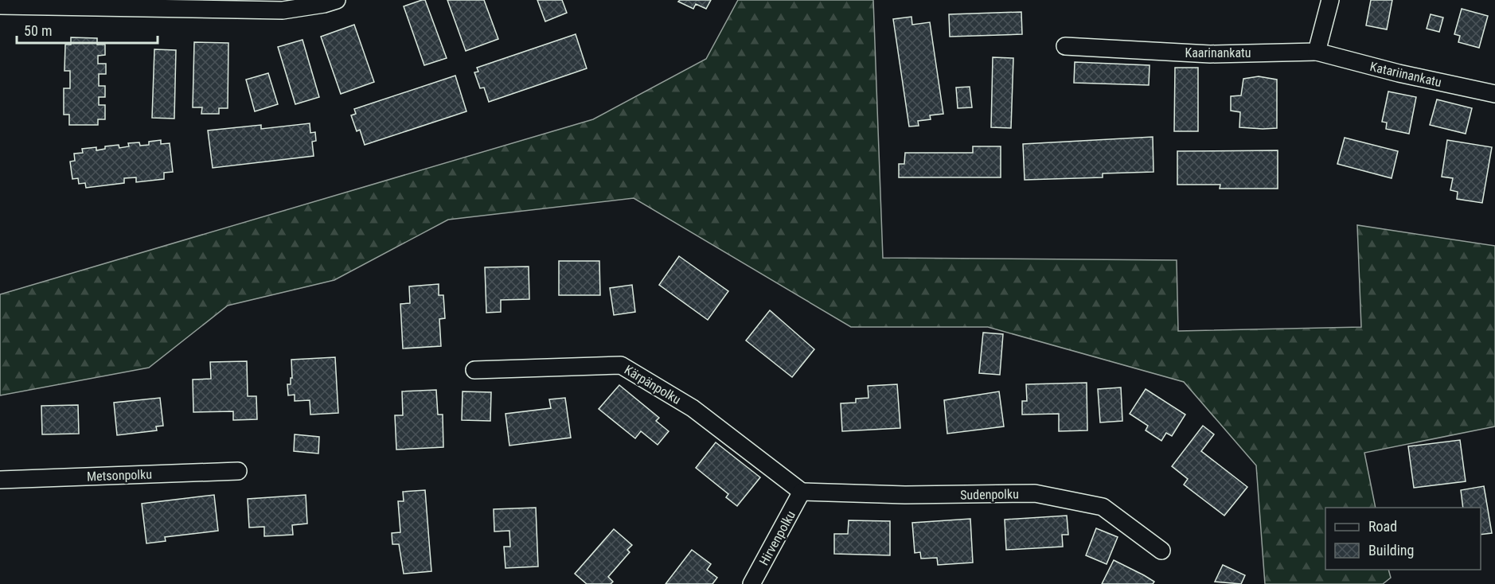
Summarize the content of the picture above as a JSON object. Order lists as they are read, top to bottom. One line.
{"streets":{"street":["Kaarinankatu","Katariinankatu","Kärpänpolku","Metsonpolku","Sudenpolku","Hirvenpolku"]},"crossings":[["Kaarinankatu","Katariinankatu"],["Kärpänpolku","Sudenpolku"],["Kärpänpolku","Hirvenpolku"],["Sudenpolku","Hirvenpolku"]],"legend":["Road","Building"],"scale_bar":"50 m"}
